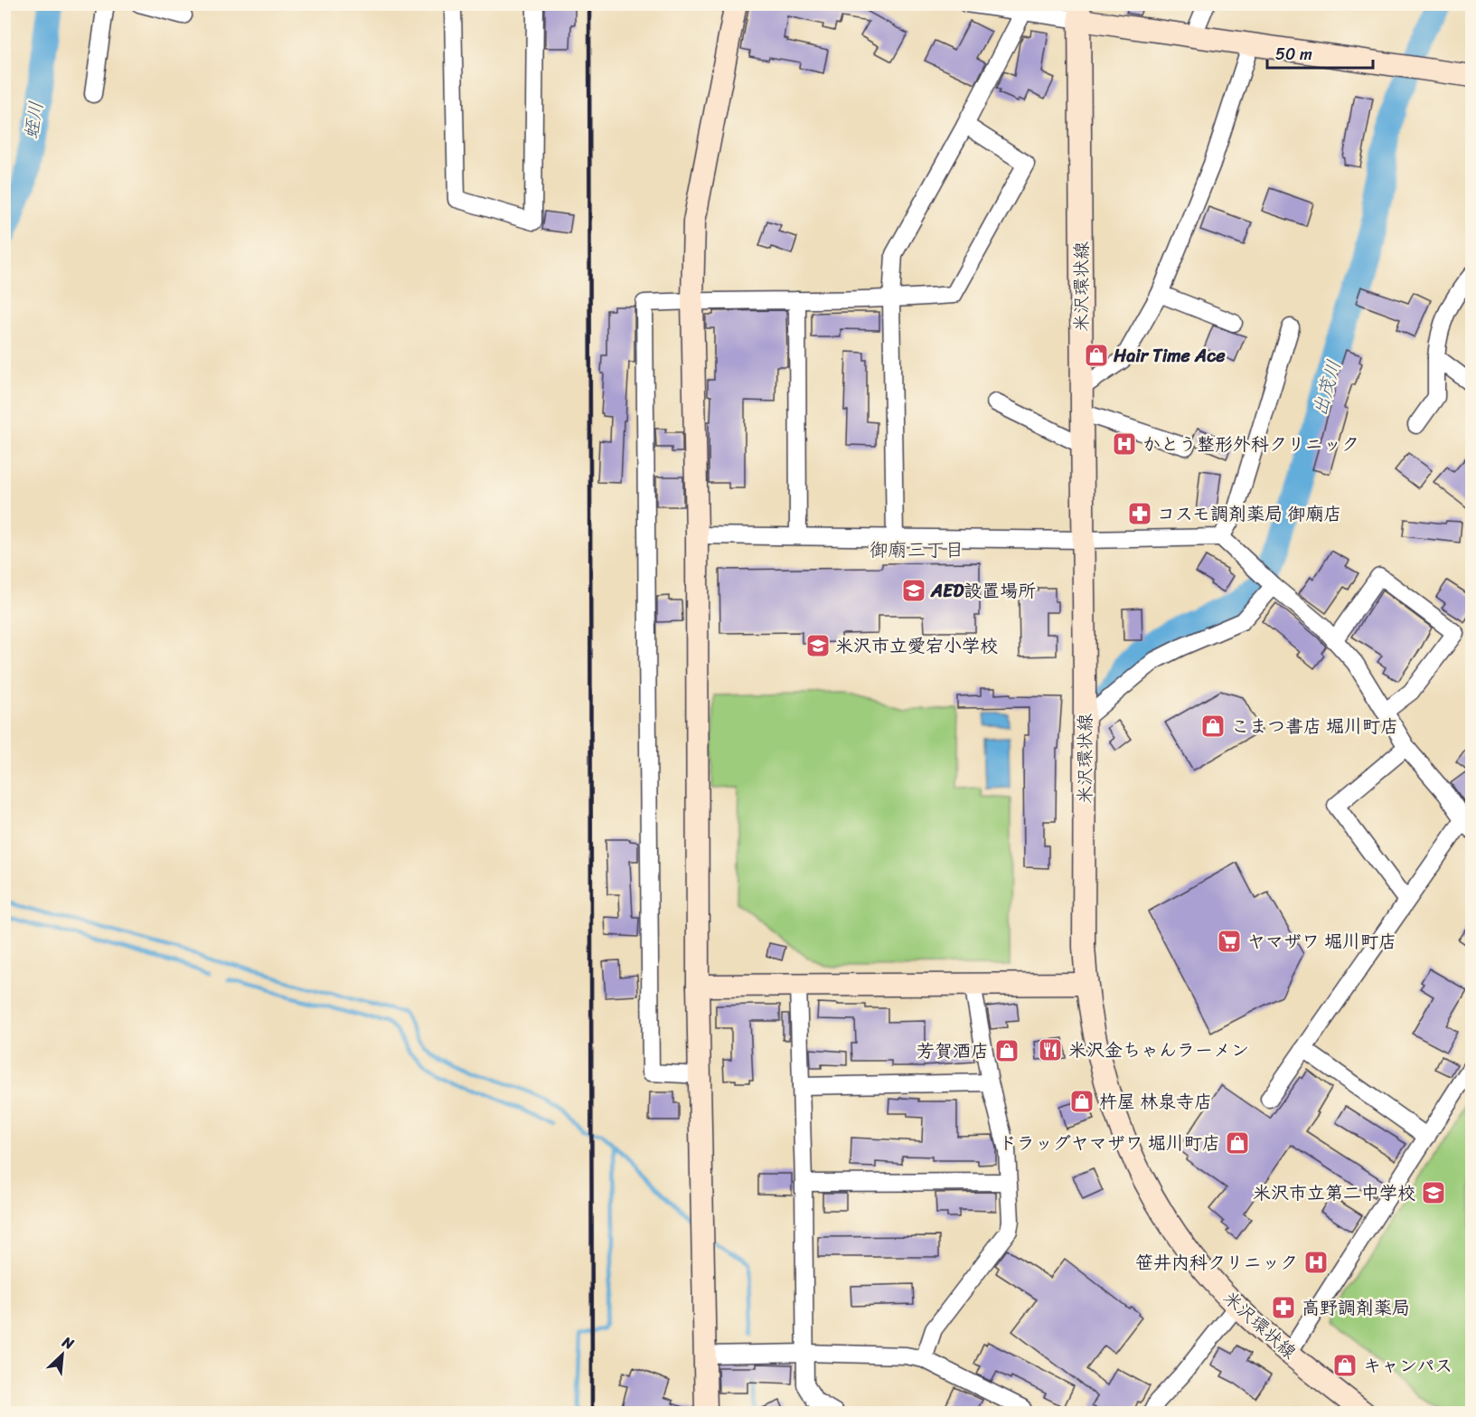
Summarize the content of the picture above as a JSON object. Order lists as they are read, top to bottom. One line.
{"streets":{"street":["米沢環状線"]},"districts":["御廟三丁目"],"water":["蛭川","出茂川"],"places":{"shop":["Hair Time Ace","こまつ書店 堀川町店","芳賀酒店","杵屋 林泉寺店","ドラッグヤマザワ 堀川町店","キャンパス"],"hospital":["かとう整形外科クリニック","笹井内科クリニック"],"pharmacy":["コスモ調剤薬局 御廟店","高野調剤薬局"],"school or university":["AED設置場所","米沢市立愛宕小学校","米沢市立第二中学校"],"supermarket":["ヤマザワ 堀川町店"],"restaurant":["米沢金ちゃんラーメン"]},"scale_bar":"50 m","north":"top right"}
